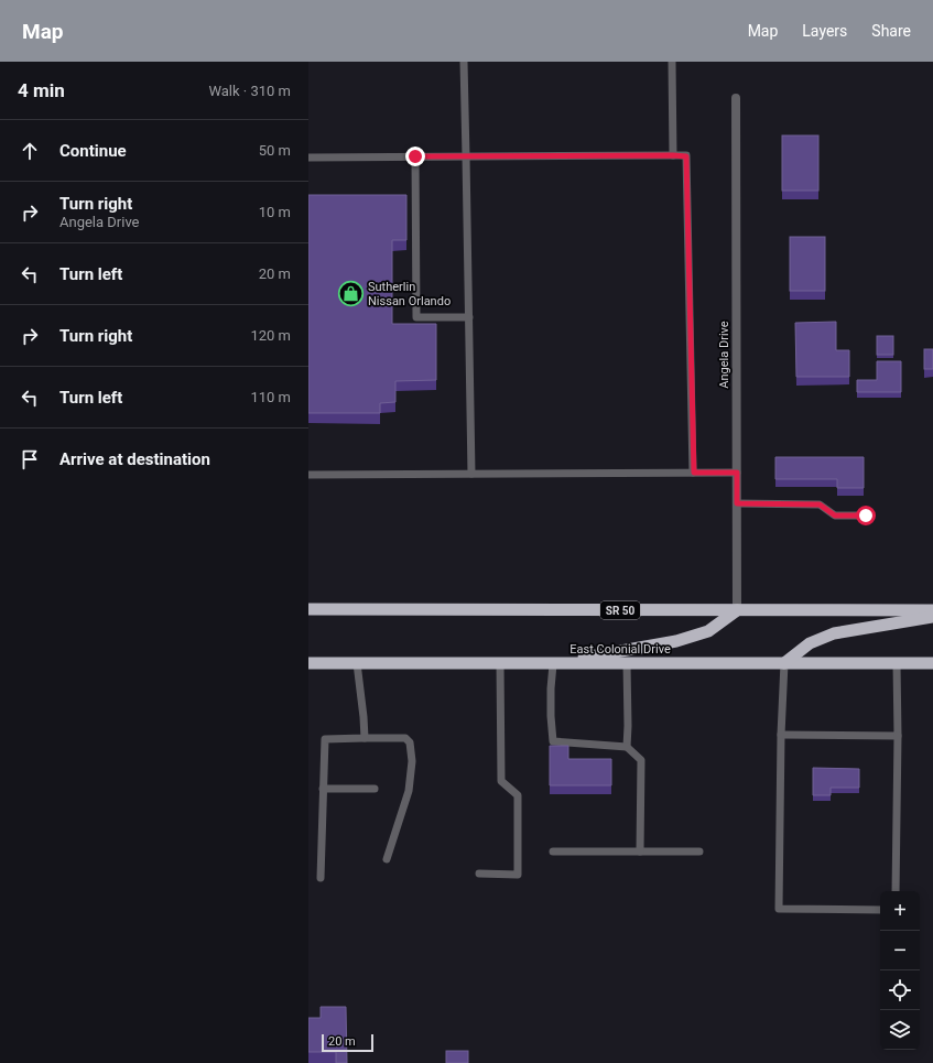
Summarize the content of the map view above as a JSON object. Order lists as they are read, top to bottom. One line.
{"streets":{"highway":["SR 50","East Colonial Drive"],"street":["Angela Drive"]},"crossings":[["Angela Drive","SR 50"]],"places":{"shop":["Sutherlin Nissan Orlando"]},"scale_bar":"20 m","page":{"header":"Map","nav":["Map","Layers","Share"],"heading":["4 min","Walk · 310 m"],"list":[["Continue","50 m"],["Turn right","Angela Drive","10 m"],["Turn left","20 m"],["Turn right","120 m"],["Turn left","110 m"],"Arrive at destination"],"map_buttons":["+","−"],"scale":"20 m"}}
